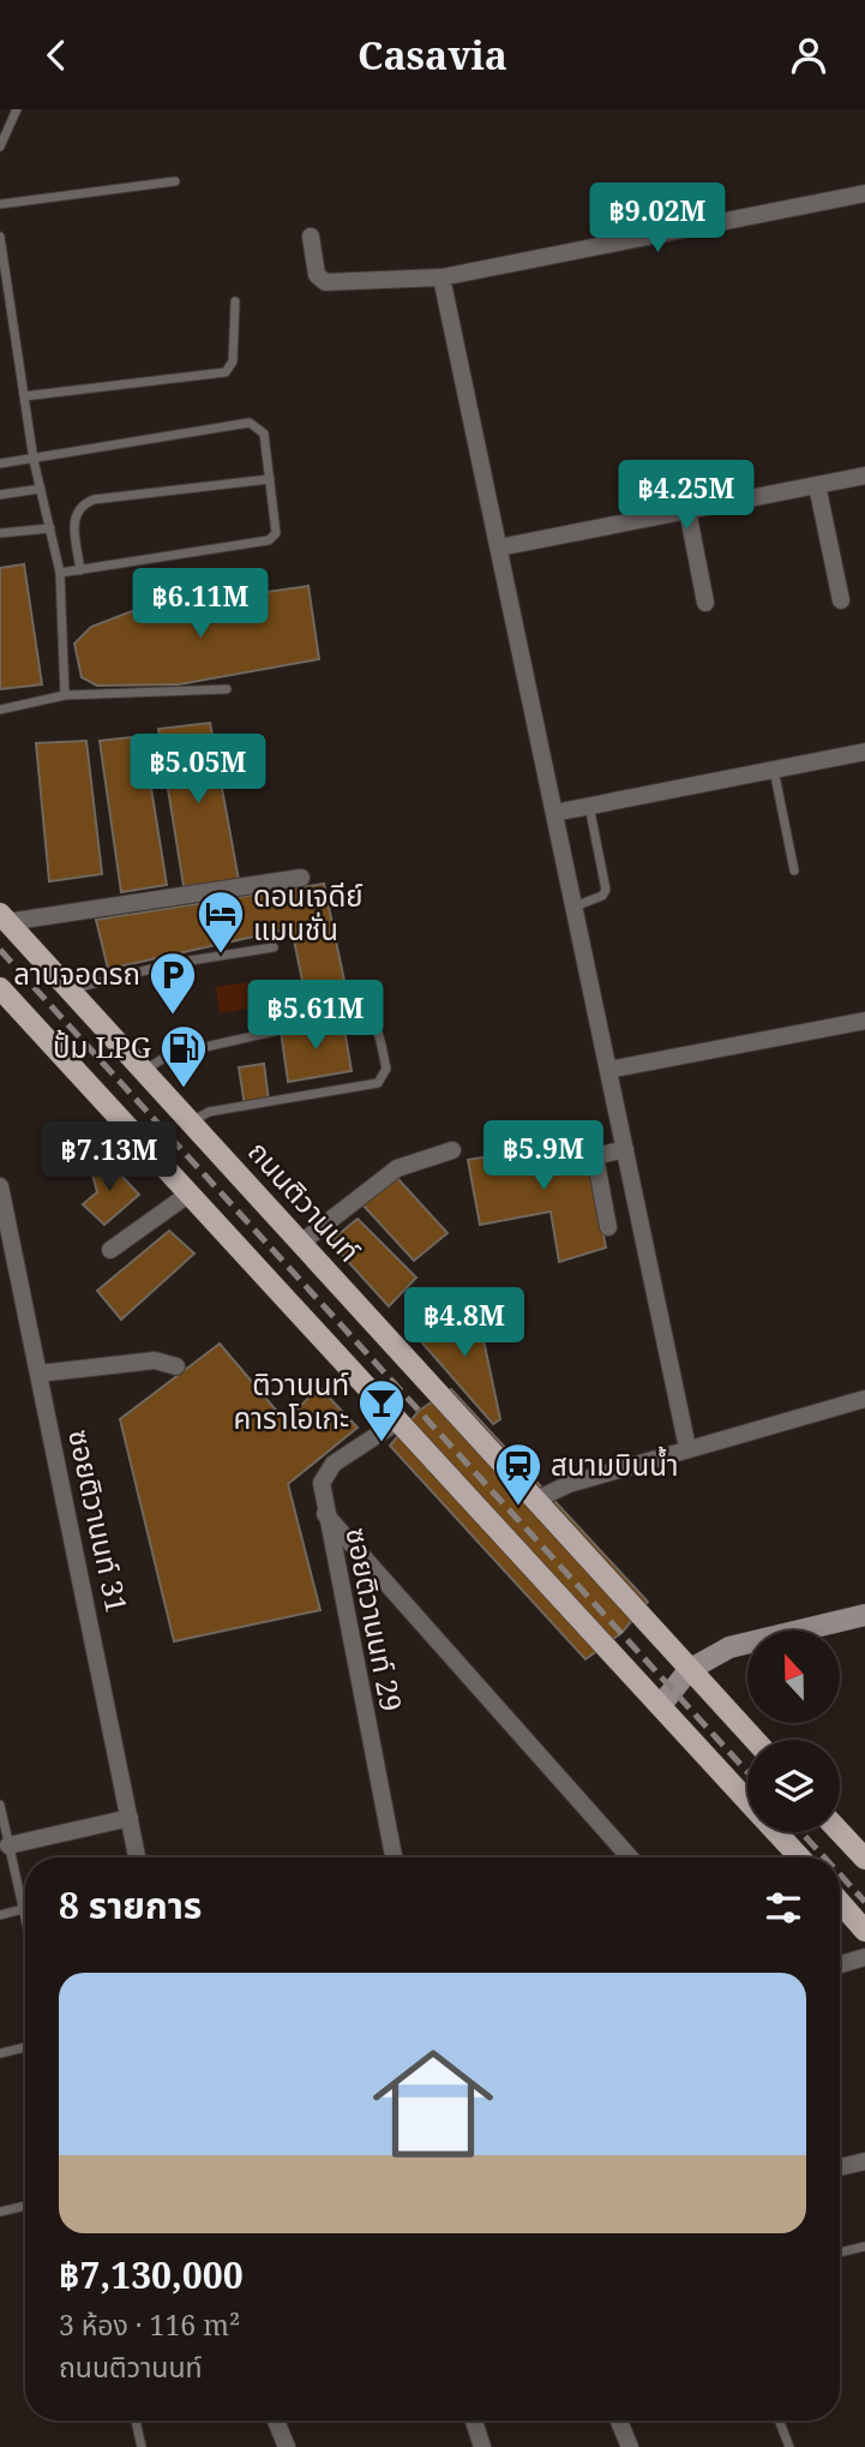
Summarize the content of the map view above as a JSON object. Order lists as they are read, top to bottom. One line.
{"streets":{"main road":["ถนนติวานนท์"],"street":["ซอยติวานนท์ 31","ซอยติวานนท์ 29"]},"places":{"hotel":["ดอนเจดีย์ แมนชั่น"],"parking":["ลานจอดรถ"],"fuel station":["ปั้ม LPG"],"bar":["ติวานนท์ คาราโอเกะ"],"station":["สนามบินน้ำ"]},"north":"top","page":{"header":"Casavia","price":["฿9.02M","฿4.25M","฿6.11M","฿5.05M","฿5.61M","฿5.9M","฿7.13M","฿4.8M"],"heading":"8 รายการ","list":[{"name":"฿7,130,000","note":"3 ห้อง · 116 m² · ถนนติวานนท์"}]}}
